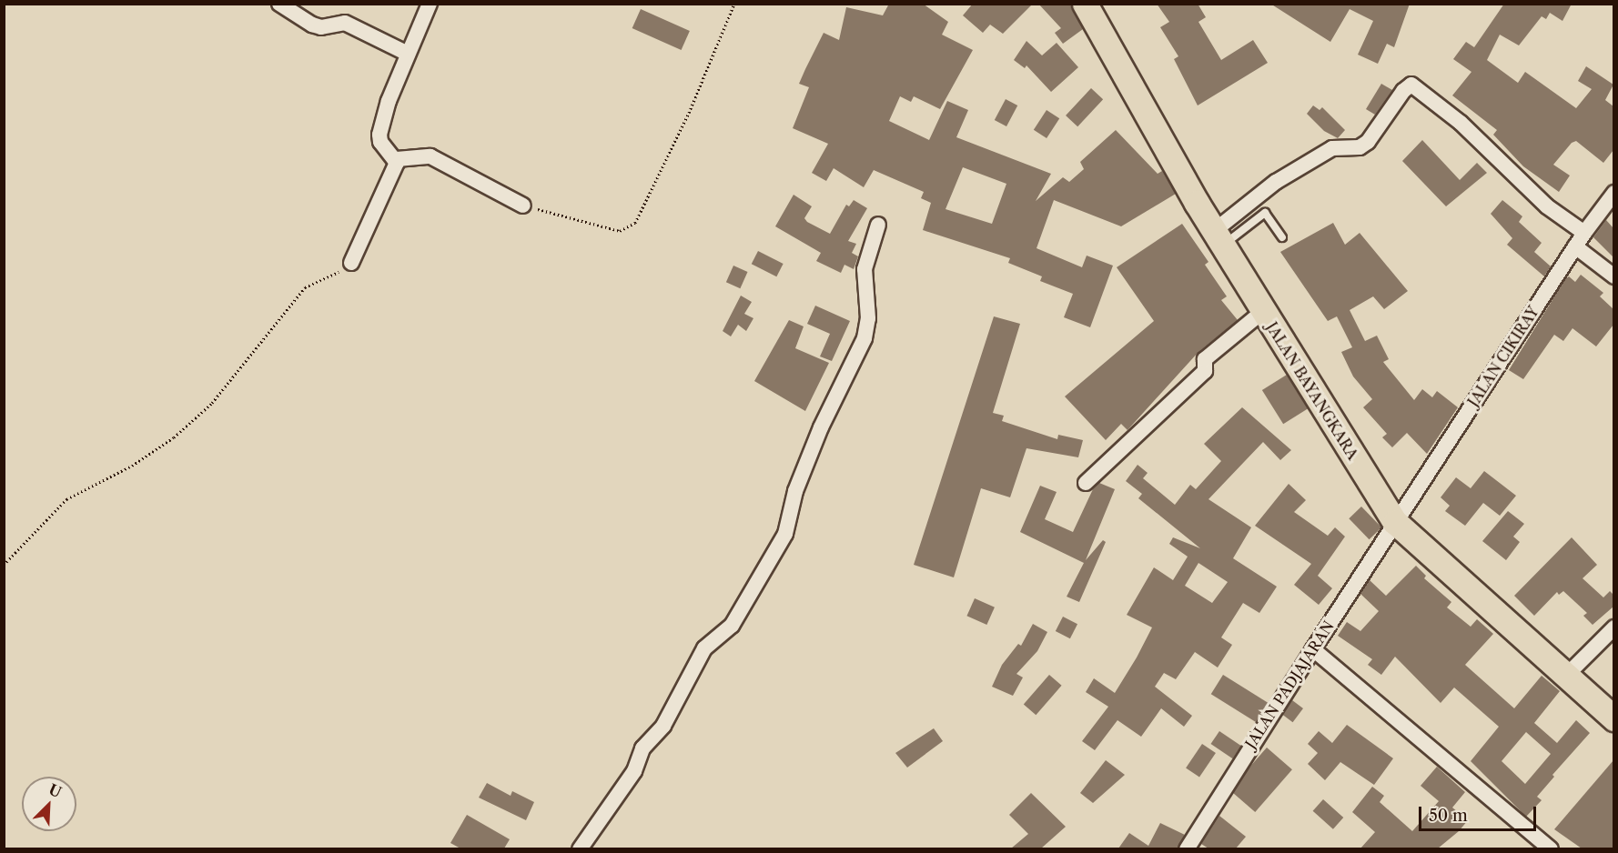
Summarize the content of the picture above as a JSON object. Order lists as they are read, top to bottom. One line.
{"streets":{"highway":["JALAN BAYANGKARA"],"street":["JALAN CIKIRAY","JALAN PADJAJARAN"]},"crossings":[["JALAN CIKIRAY","JALAN BAYANGKARA"],["JALAN CIKIRAY","JALAN PADJAJARAN"],["JALAN BAYANGKARA","JALAN PADJAJARAN"]],"scale_bar":"50 m","north":"top right"}
